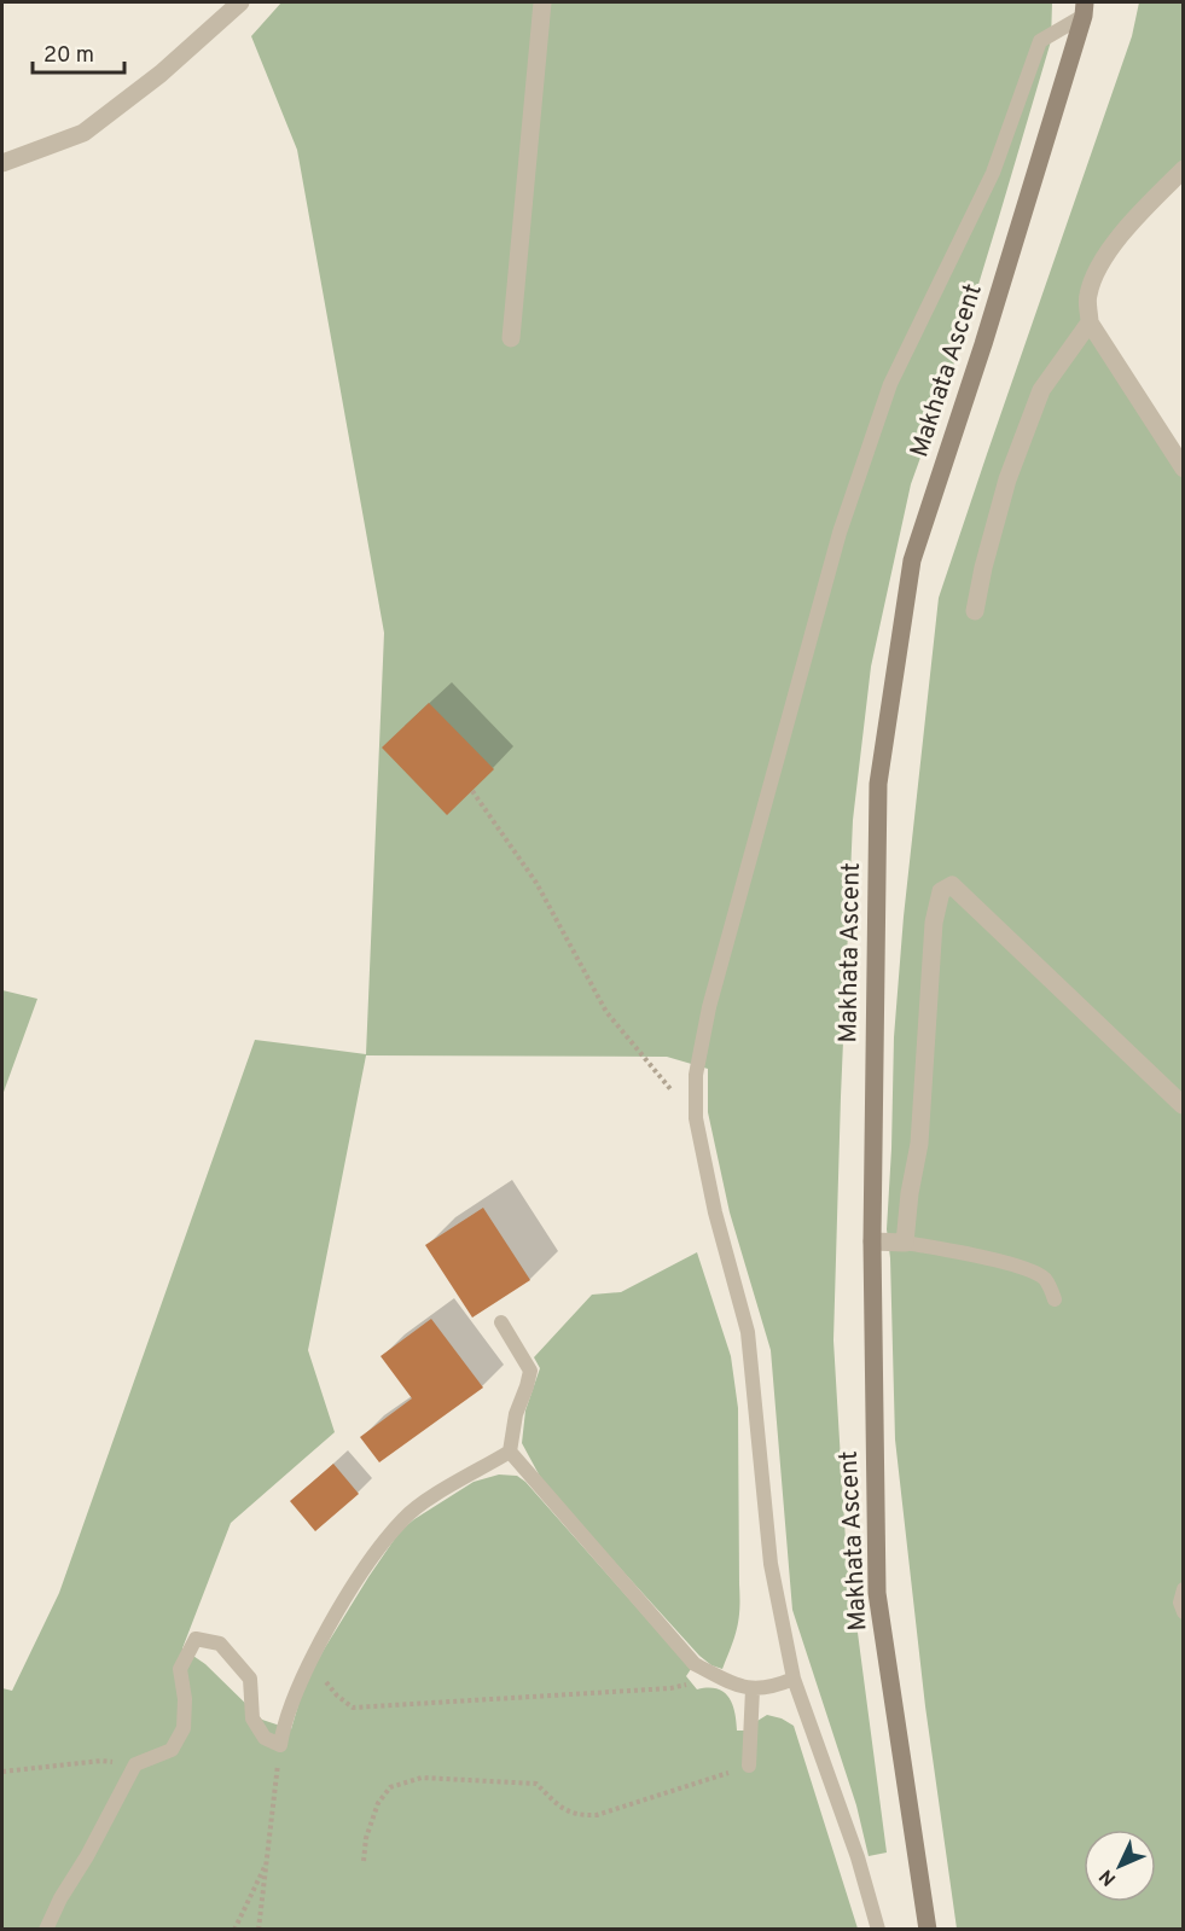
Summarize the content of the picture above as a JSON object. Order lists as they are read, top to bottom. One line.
{"streets":{"main road":["Makhata Ascent"]},"scale_bar":"20 m","north":"bottom left"}
